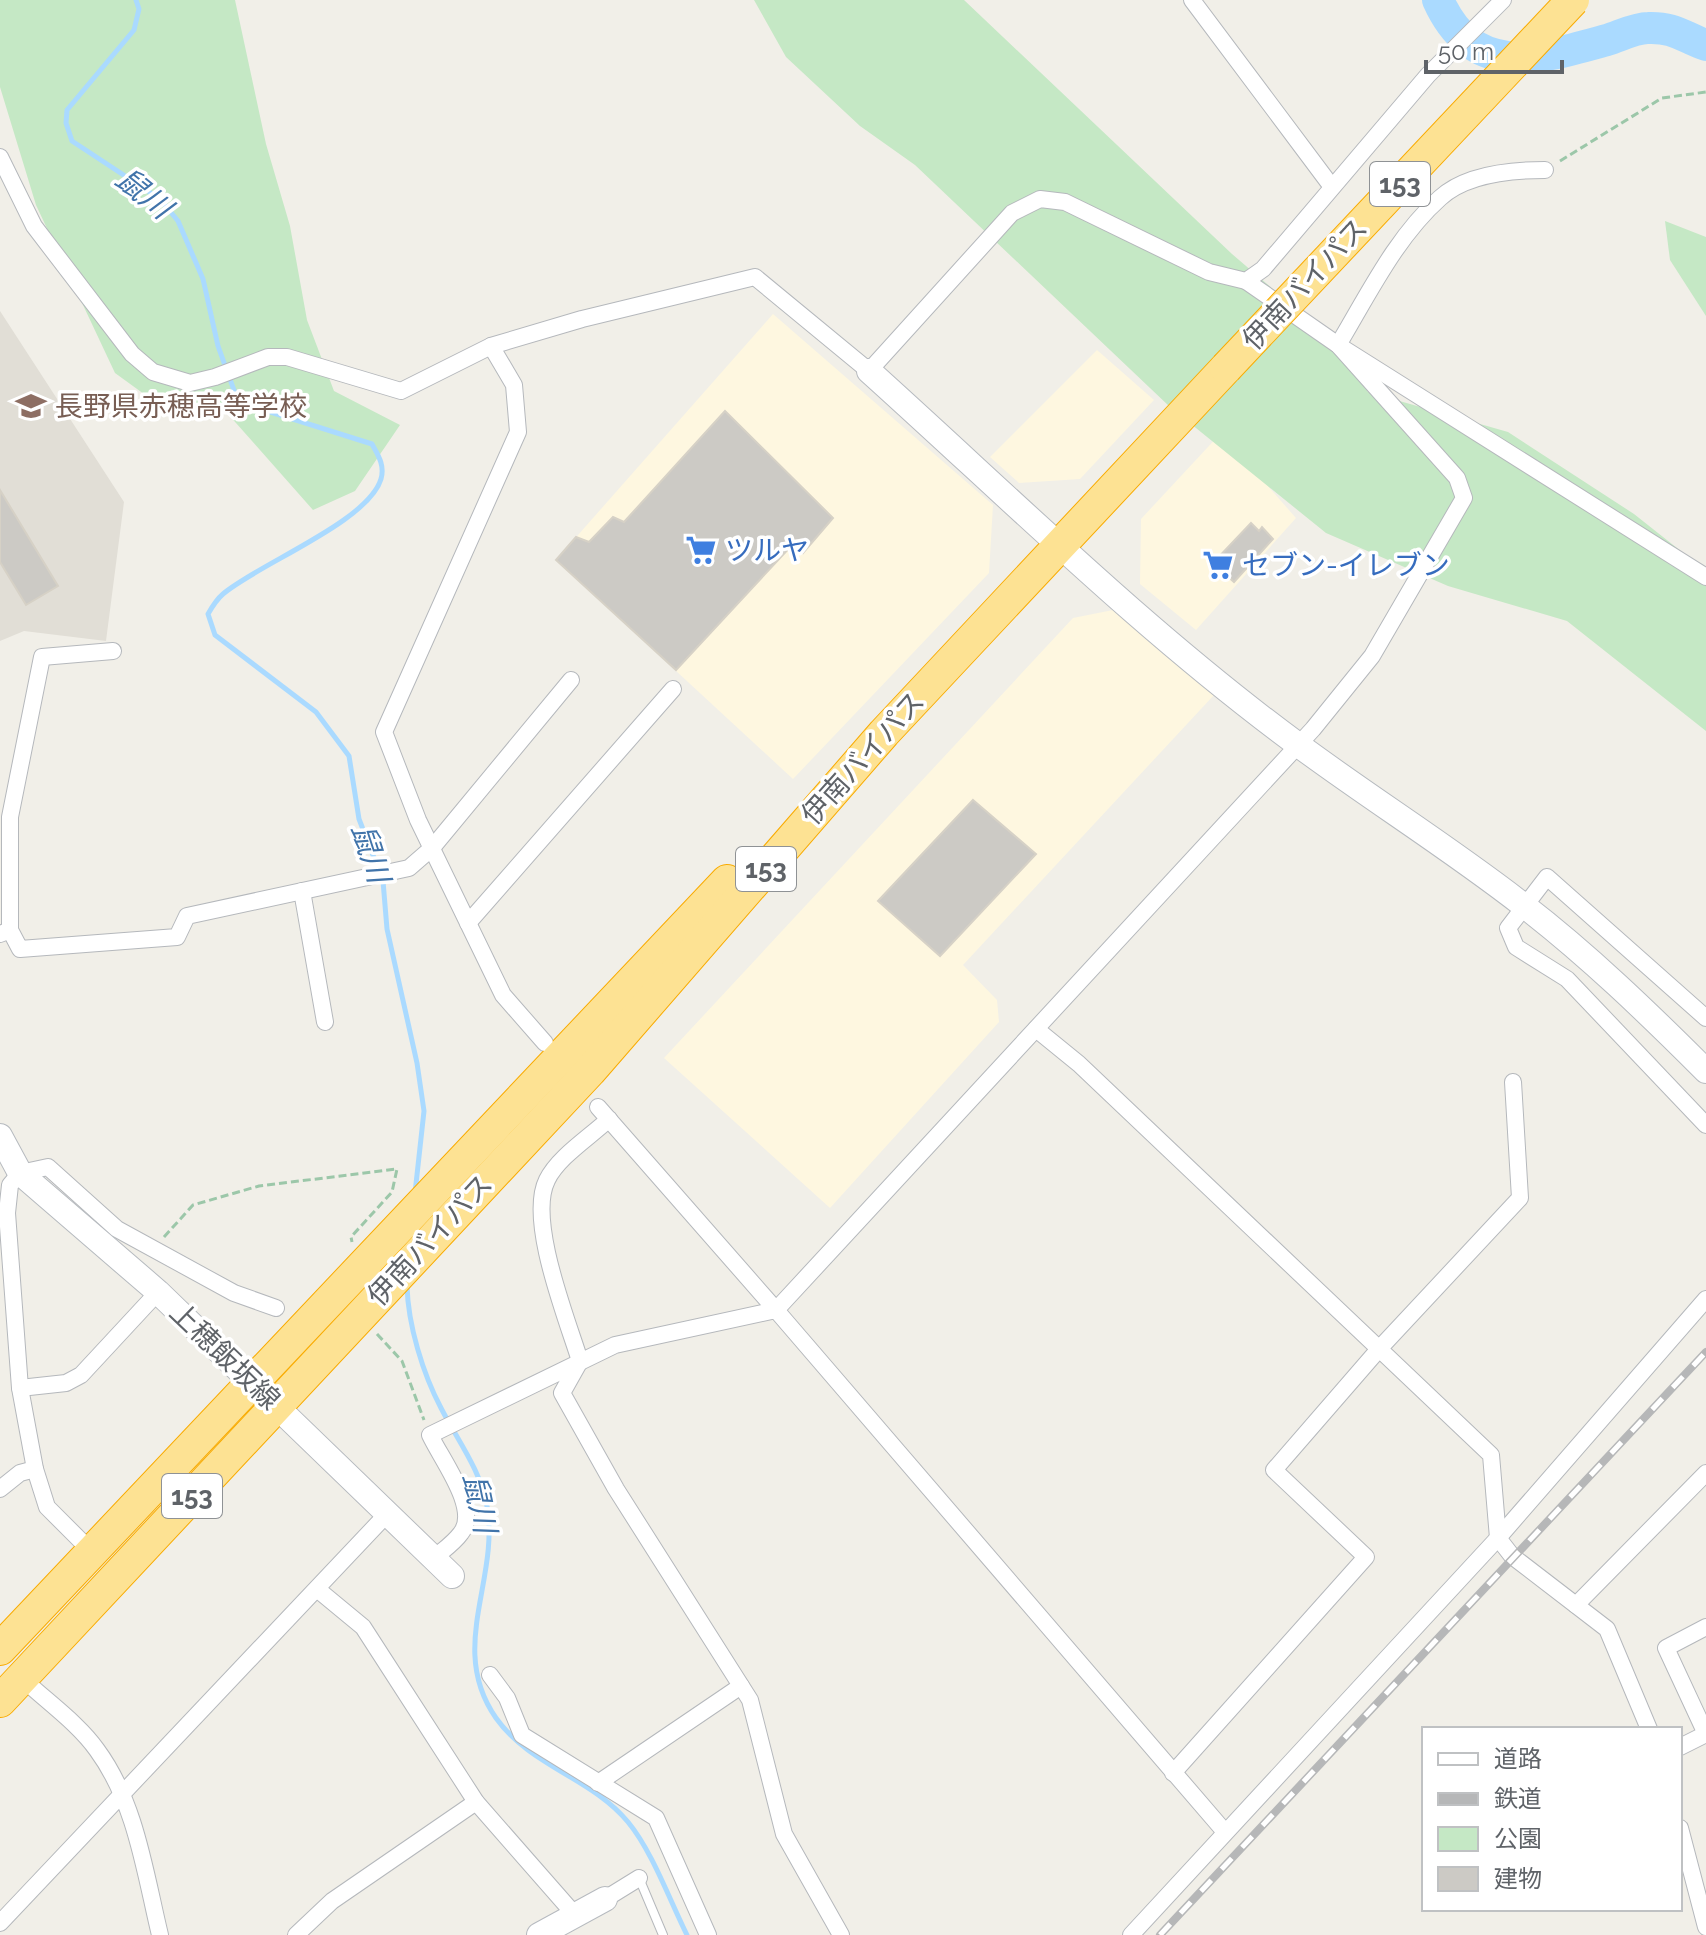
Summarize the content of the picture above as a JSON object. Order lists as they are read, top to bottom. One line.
{"streets":{"highway":["153","伊南バイパス"],"street":["上穂飯坂線"]},"crossings":[["伊南バイパス","上穂飯坂線"]],"water":["鼠川"],"places":{"school or university":["長野県赤穂高等学校"],"supermarket":["ツルヤ","セブン-イレブン"]},"legend":["道路","鉄道","公園","建物"],"scale_bar":"50 m"}
